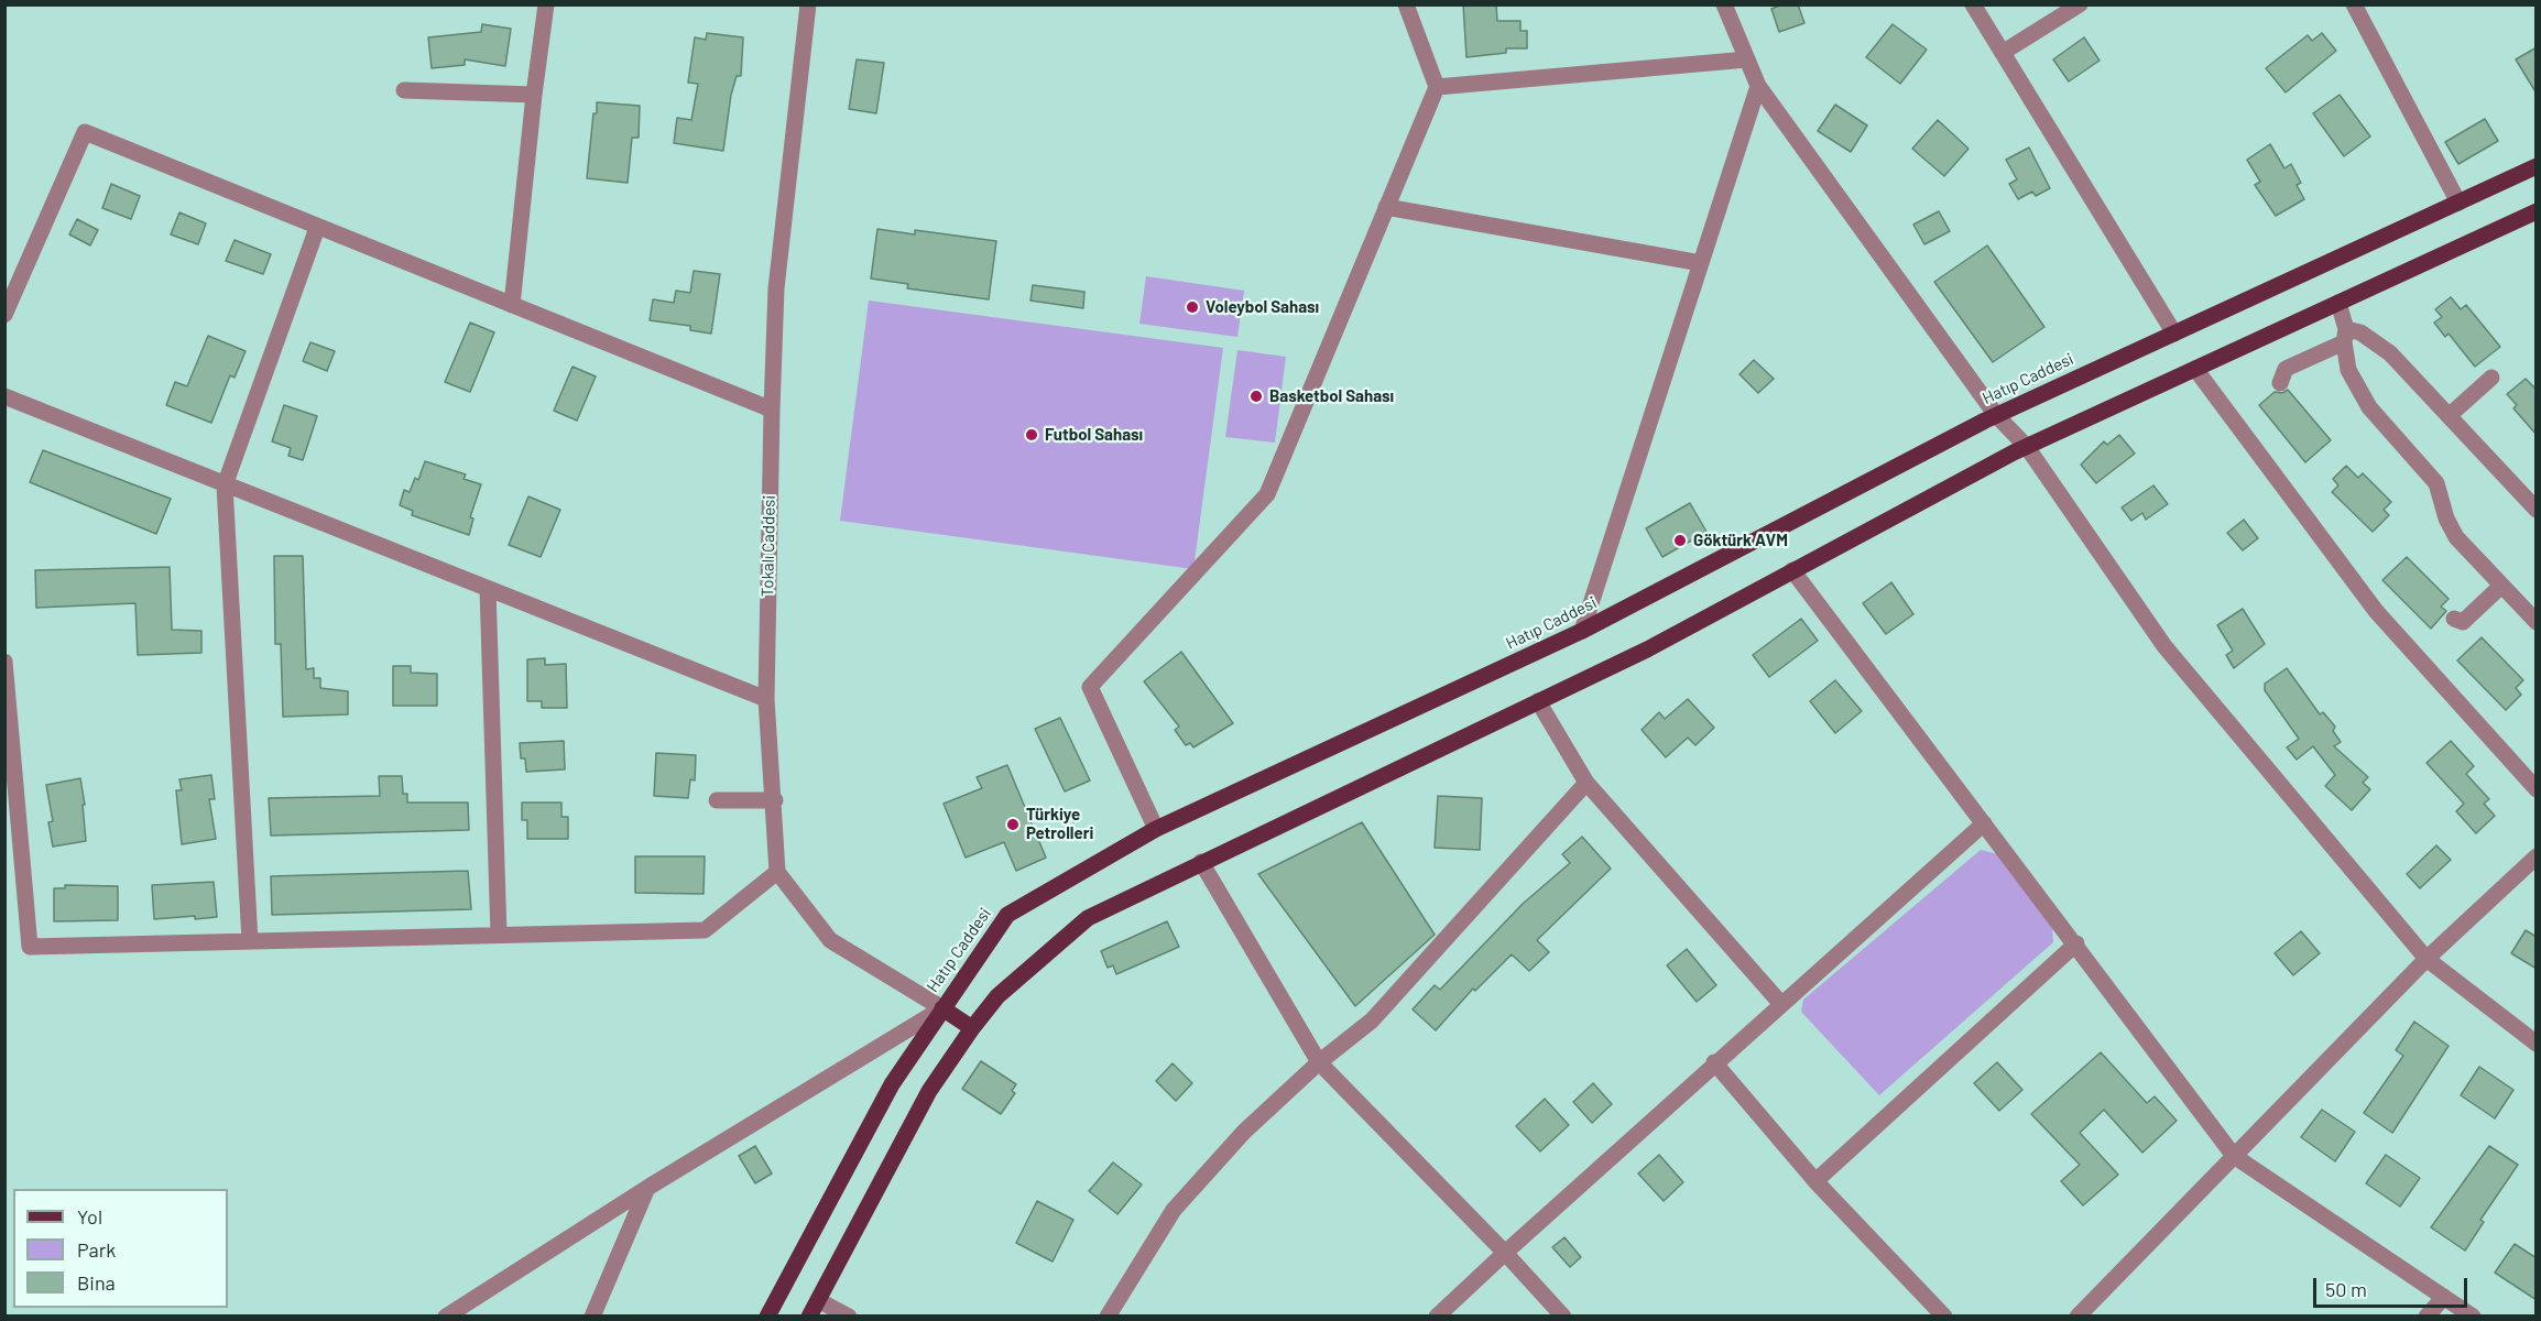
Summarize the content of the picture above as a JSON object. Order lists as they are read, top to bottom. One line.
{"streets":{"main road":["Hatıp Caddesi"],"street":["Tokalı Caddesi"]},"places":["Voleybol Sahası","Basketbol Sahası","Futbol Sahası","Göktürk AVM","Türkiye Petrolleri"],"legend":["Yol","Park","Bina"],"scale_bar":"50 m"}
